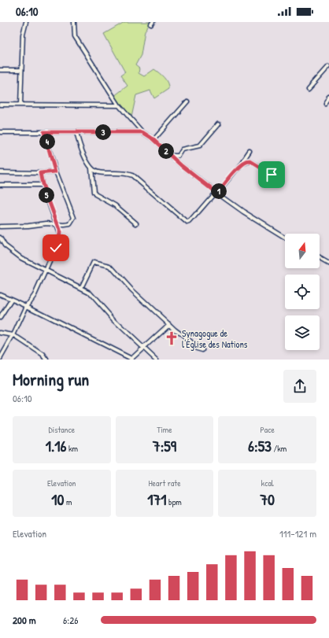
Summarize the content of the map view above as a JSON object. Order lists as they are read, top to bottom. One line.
{"places":{"church":["Synagogue de l'Église des Nations"]},"north":"top","page":{"status":"06:10","pins":["3","4","2","1","5"],"heading":["Morning run","06:10"],"stats":[["Distance","1.16 km"],["Time","7:59"],["Pace","6:53 /km"],["Elevation","10 m"],["Heart rate","171 bpm"],["kcal","70"]],"chart":["Elevation","111–121 m"],"list":[{"name":"200 m","note":"6:26"}]}}
